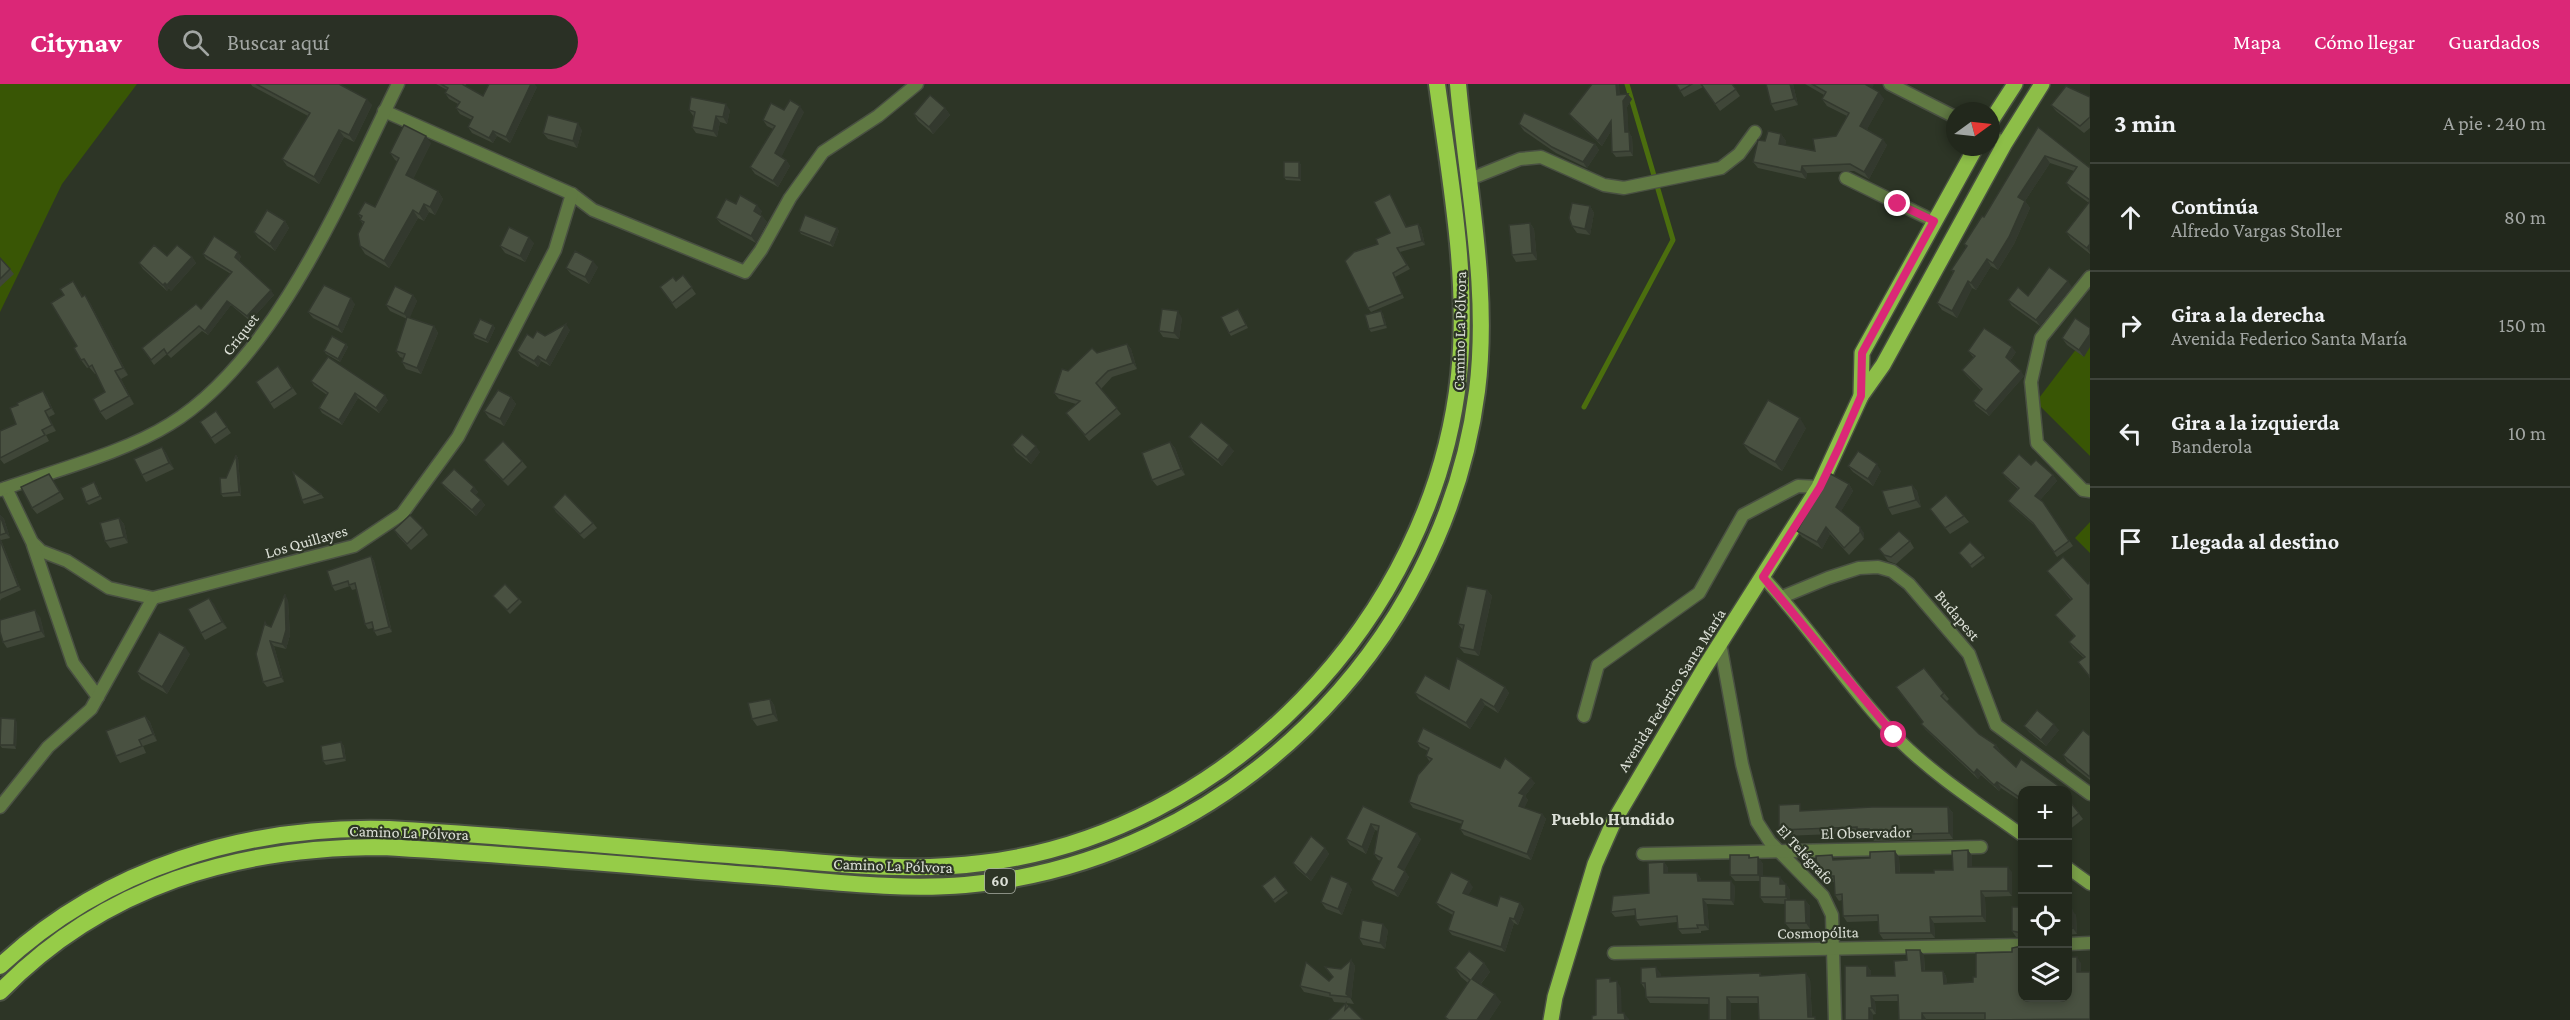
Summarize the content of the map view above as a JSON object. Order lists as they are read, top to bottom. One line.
{"streets":{"highway":["Camino La Pólvora","60"],"main road":["Avenida Federico Santa María"],"street":["Criquet","Los Quillayes","Budapest","El Observador","El Telégrafo","Cosmopólita"]},"crossings":[["Avenida Federico Santa María","El Telégrafo"],["El Observador","El Telégrafo"],["El Telégrafo","Cosmopólita"]],"districts":["Pueblo Hundido"],"north":"right","page":{"header":"Citynav","search":"Buscar aquí","nav":["Mapa","Cómo llegar","Guardados"],"heading":["3 min","A pie · 240 m"],"list":[["Continúa","Alfredo Vargas Stoller","80 m"],["Gira a la derecha","Avenida Federico Santa María","150 m"],["Gira a la izquierda","Banderola","10 m"],"Llegada al destino"],"map_buttons":["+","−"]}}
